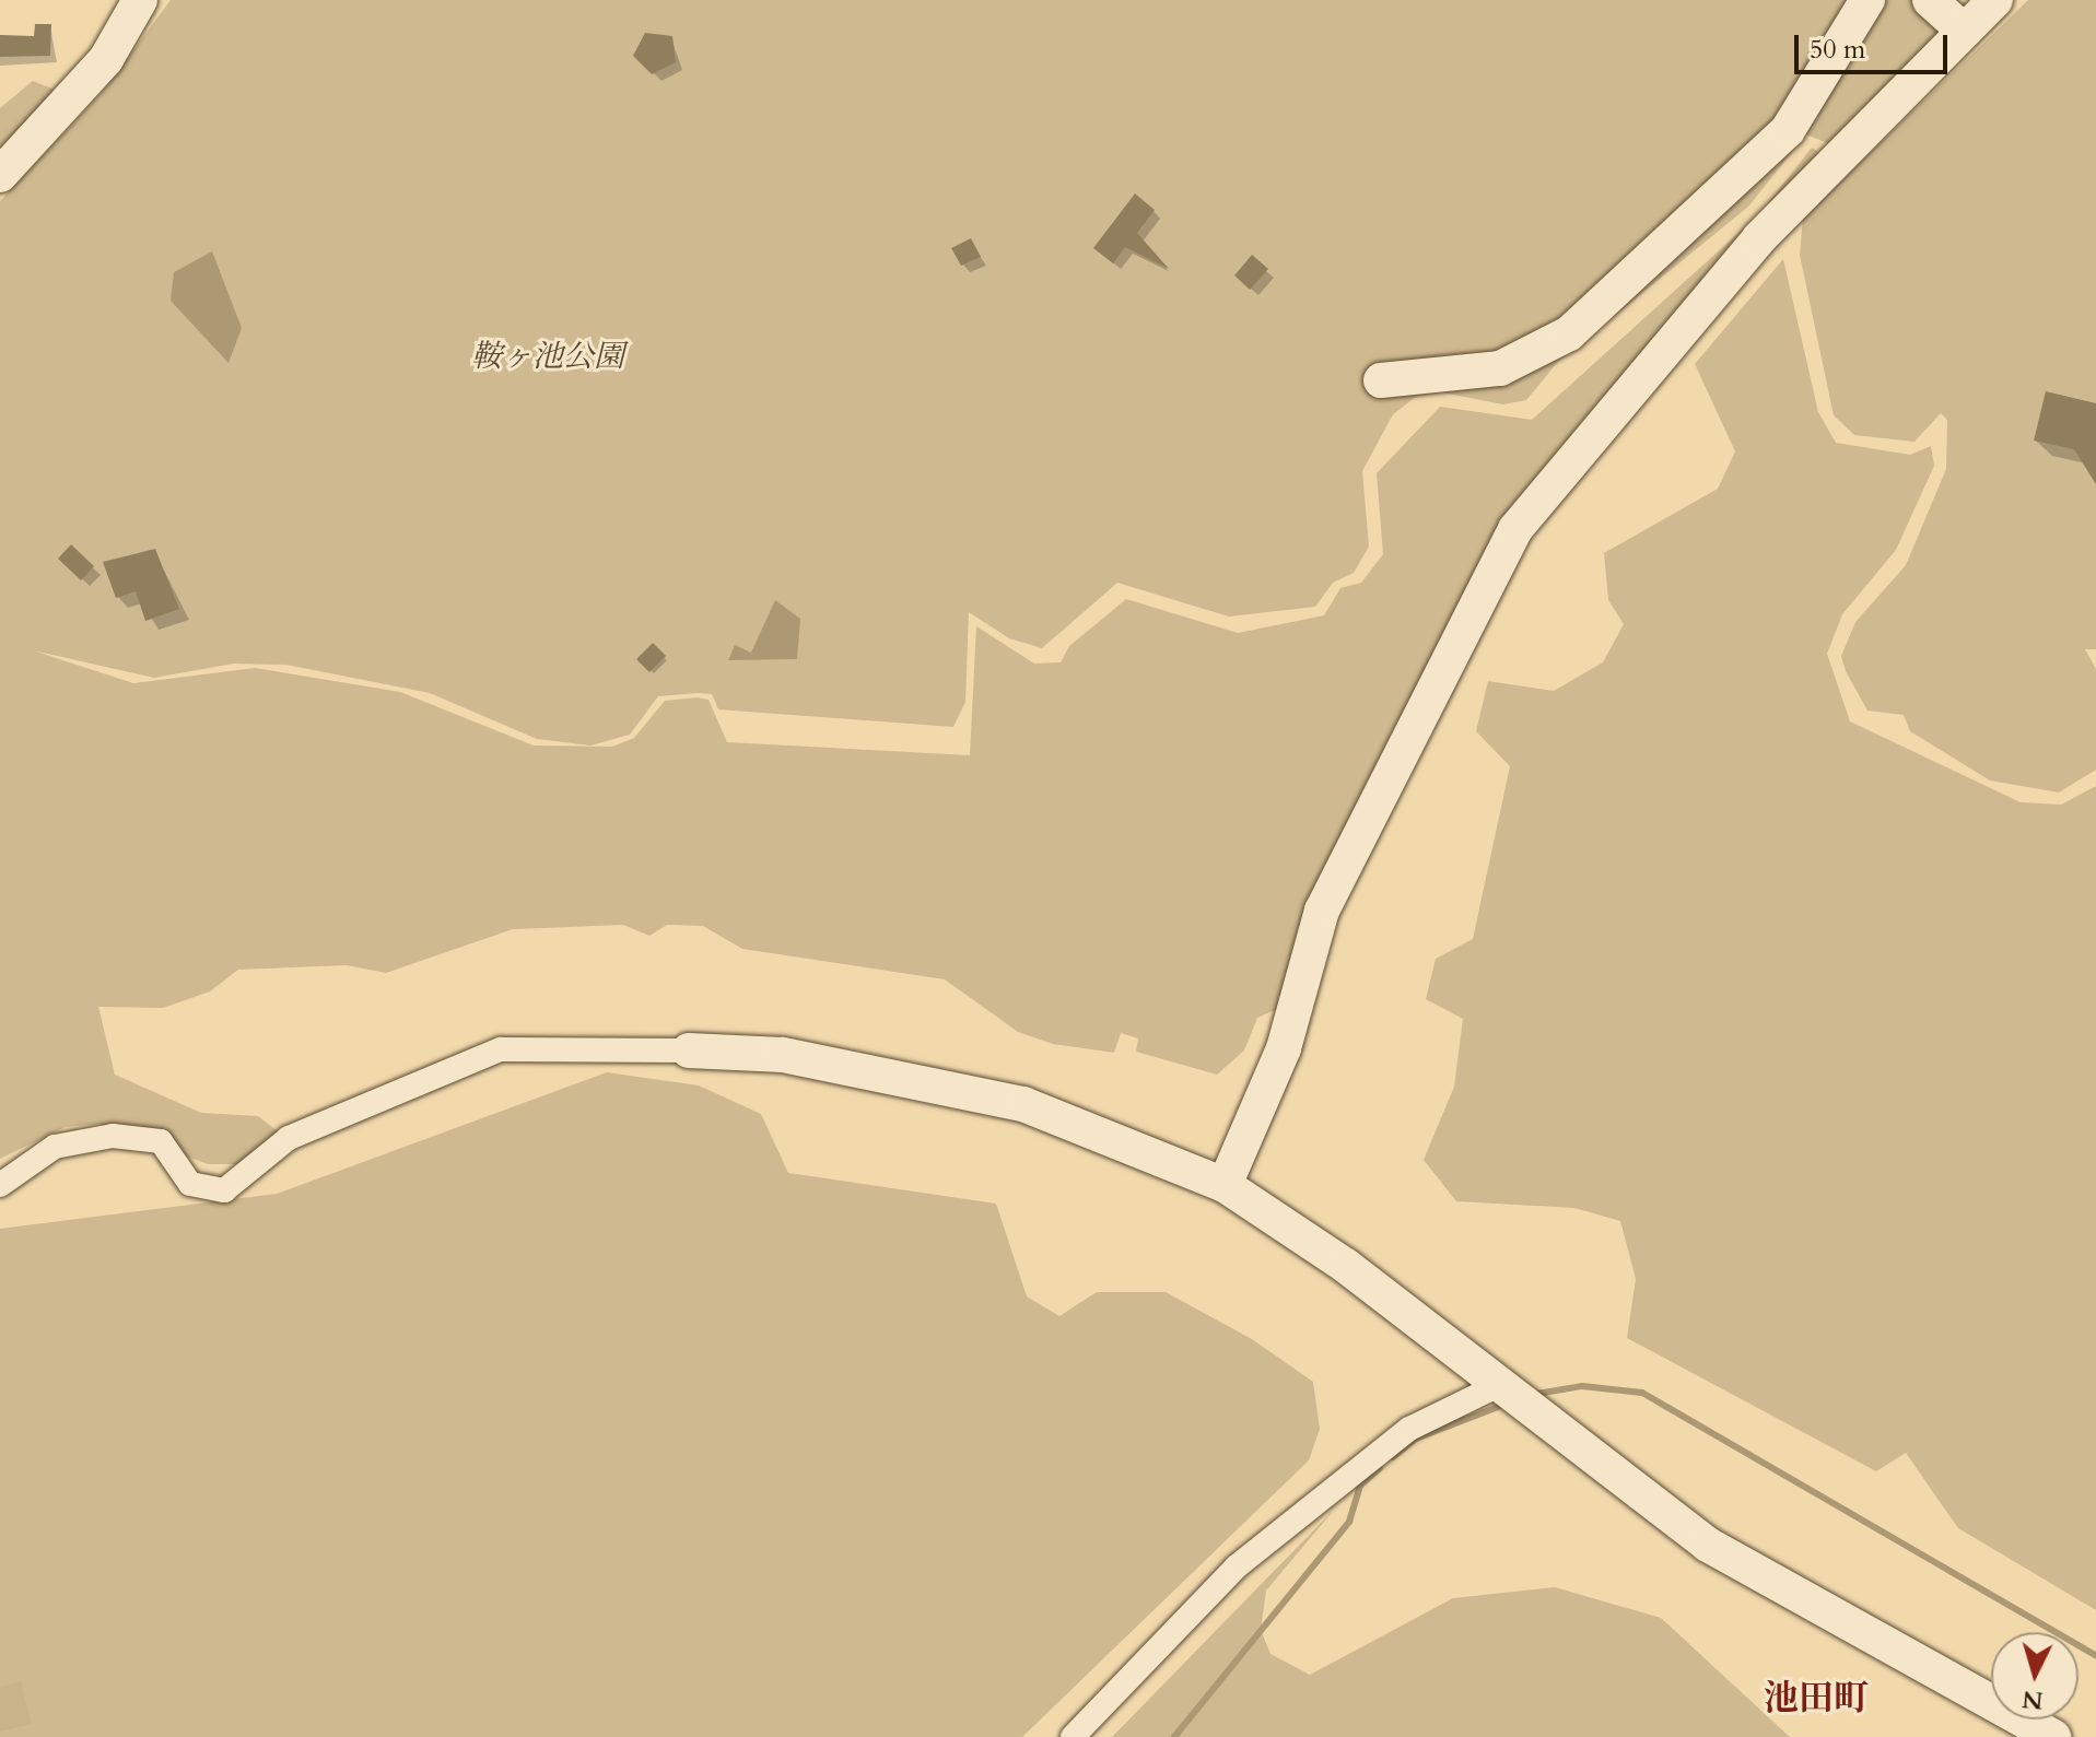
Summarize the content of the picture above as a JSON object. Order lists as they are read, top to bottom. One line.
{"districts":["池田町"],"parks":["鞍ヶ池公園"],"scale_bar":"50 m","north":"bottom"}
